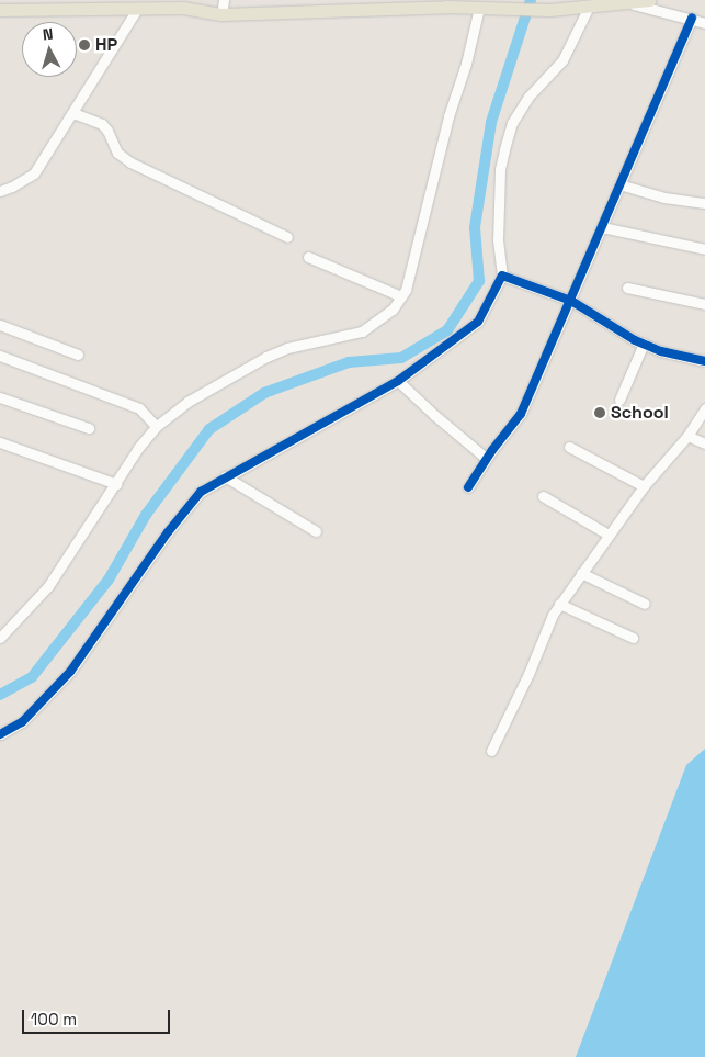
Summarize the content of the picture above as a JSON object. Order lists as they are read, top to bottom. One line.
{"places":["HP","School"],"scale_bar":"100 m","north":"top"}
